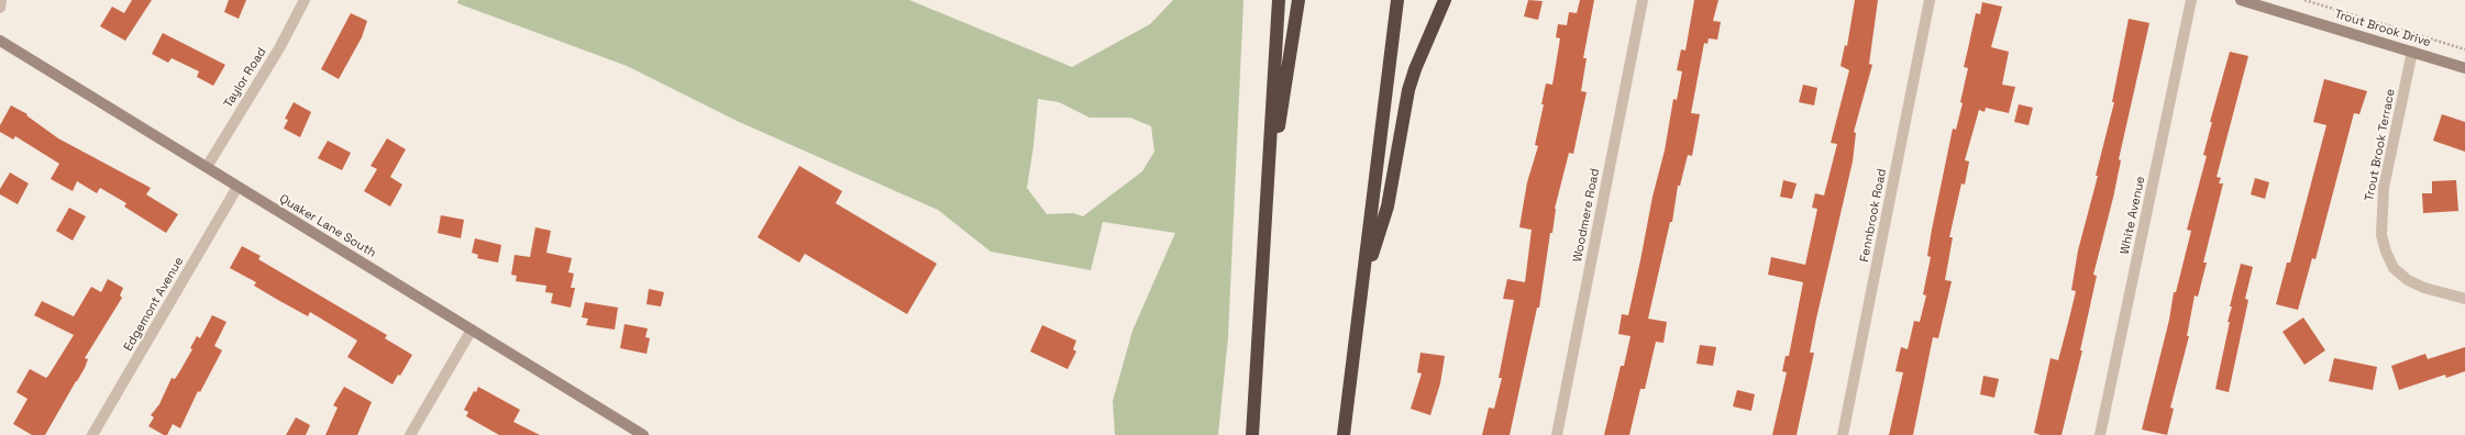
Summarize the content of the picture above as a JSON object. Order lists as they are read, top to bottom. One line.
{"streets":{"main road":["Trout Brook Drive","Quaker Lane South"],"street":["Taylor Road","Trout Brook Terrace","Woodmere Road","Fennbrook Road","White Avenue","Edgemont Avenue"]},"crossings":[["Trout Brook Drive","Trout Brook Terrace"],["Taylor Road","Quaker Lane South"],["Quaker Lane South","Edgemont Avenue"]]}
